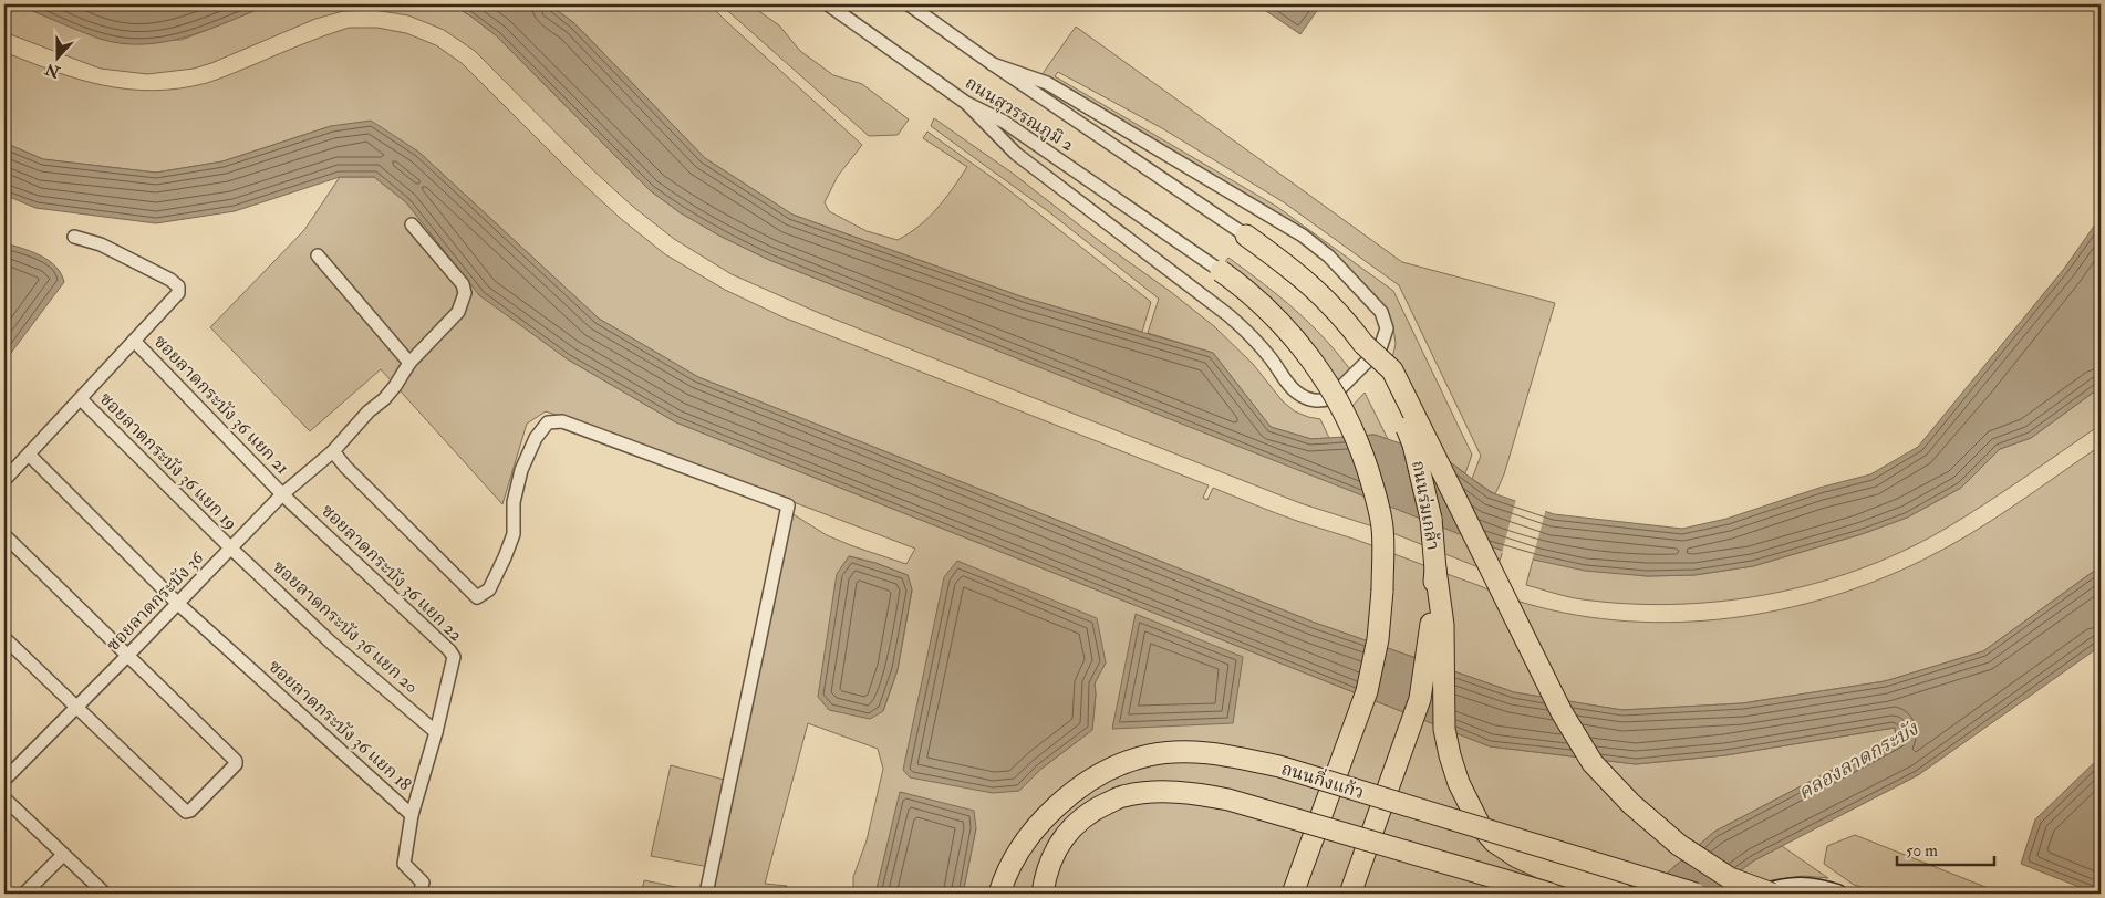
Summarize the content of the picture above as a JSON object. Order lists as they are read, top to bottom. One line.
{"streets":{"main road":["ถนนร่มเกล้า","ถนนกิ่งแก้ว"],"street":["ถนนสุวรรณภูมิ 2","ซอยลาดกระบัง 36 แยก 21","ซอยลาดกระบัง 36 แยก 19","ซอยลาดกระบัง 36 แยก 22","ซอยลาดกระบัง 36","ซอยลาดกระบัง 36 แยก 20","ซอยลาดกระบัง 36 แยก 18"]},"crossings":[["ถนนสุวรรณภูมิ 2","ถนนร่มเกล้า"],["ซอยลาดกระบัง 36 แยก 21","ซอยลาดกระบัง 36 แยก 22"],["ซอยลาดกระบัง 36 แยก 21","ซอยลาดกระบัง 36"],["ซอยลาดกระบัง 36 แยก 19","ซอยลาดกระบัง 36"],["ซอยลาดกระบัง 36 แยก 19","ซอยลาดกระบัง 36 แยก 20"],["ซอยลาดกระบัง 36 แยก 22","ซอยลาดกระบัง 36"],["ซอยลาดกระบัง 36 แยก 22","ซอยลาดกระบัง 36 แยก 20"],["ซอยลาดกระบัง 36 แยก 22","ซอยลาดกระบัง 36 แยก 18"],["ซอยลาดกระบัง 36","ซอยลาดกระบัง 36 แยก 20"],["ซอยลาดกระบัง 36","ซอยลาดกระบัง 36 แยก 18"]],"water":["คลองลาดกระบัง"],"scale_bar":"50 m","north":"bottom"}
